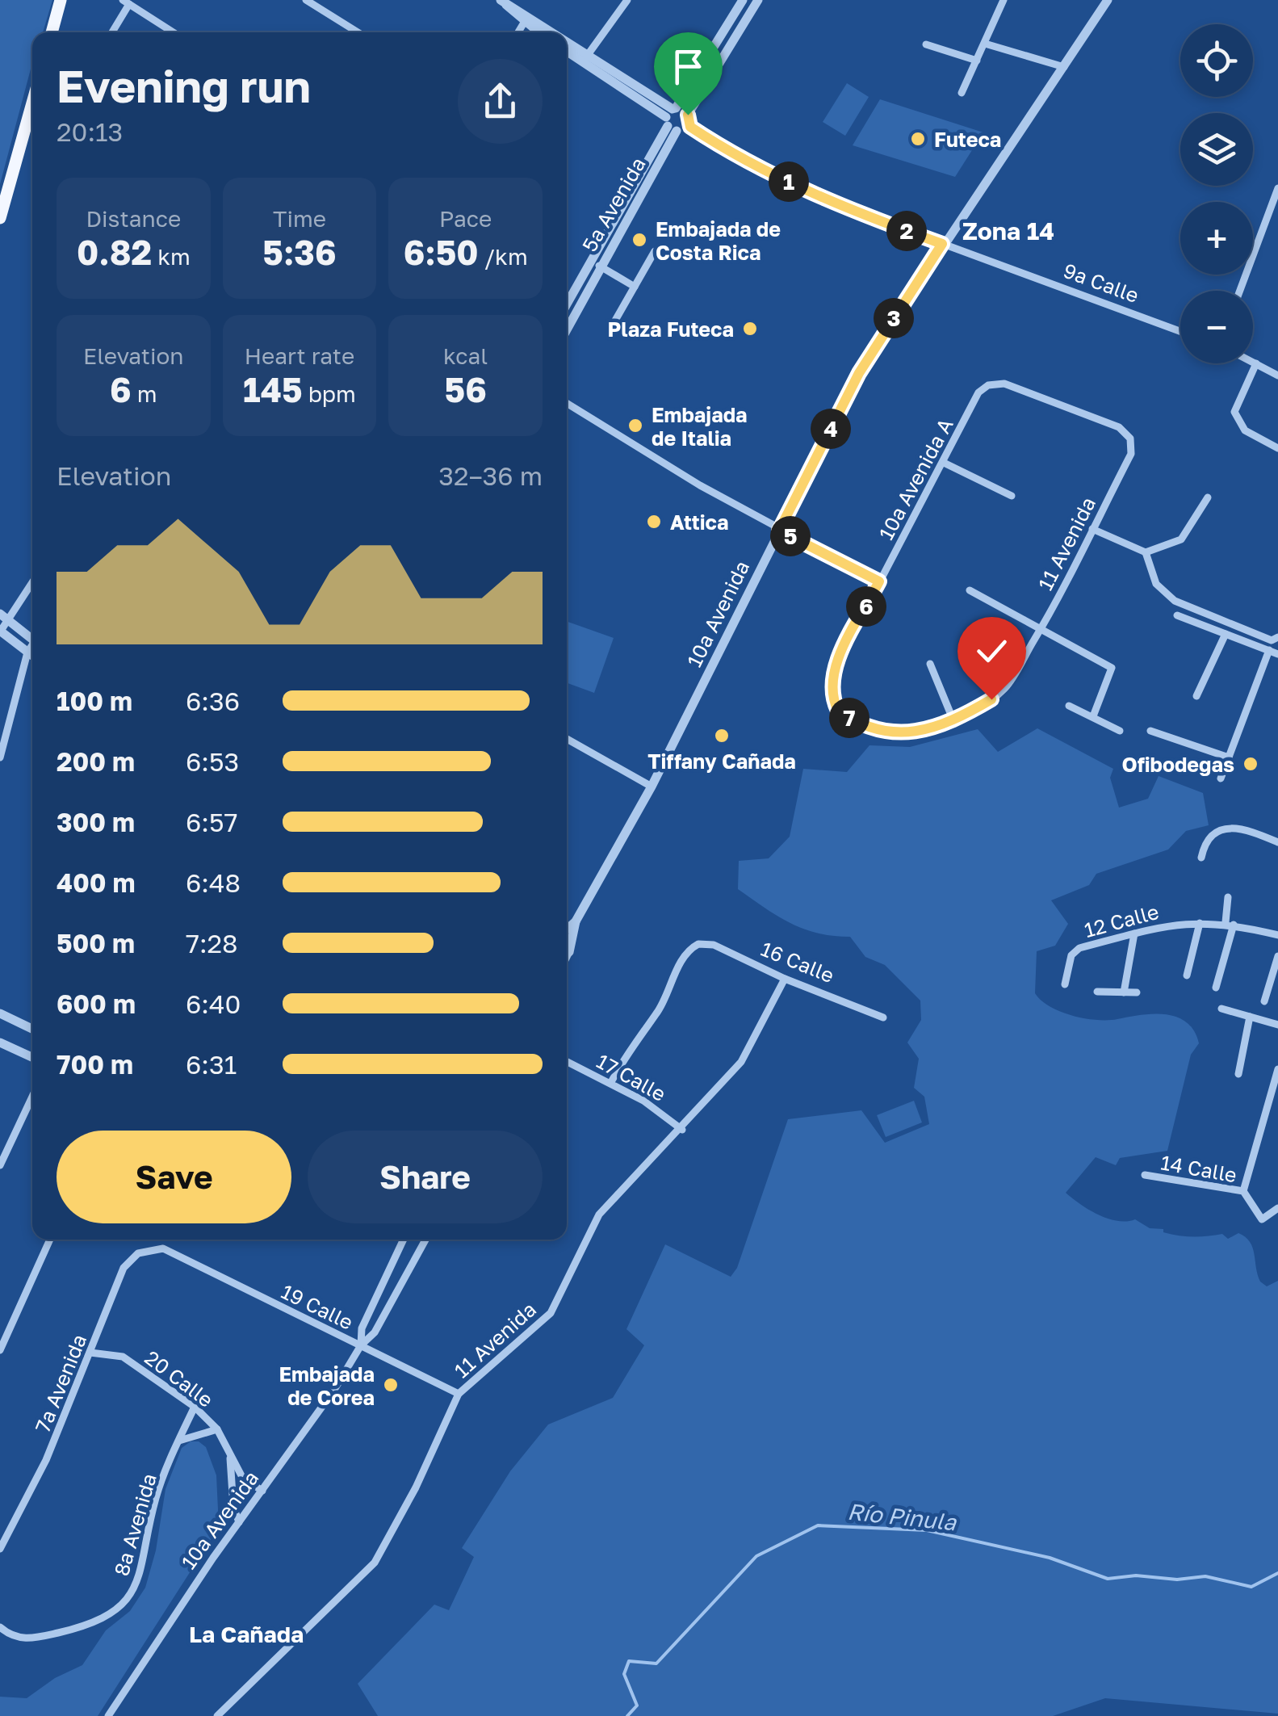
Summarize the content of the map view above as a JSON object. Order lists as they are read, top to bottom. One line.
{"streets":{"street":["5a Avenida","9a Calle","10a Avenida A","11 Avenida","10a Avenida","12 Calle","16 Calle","17 Calle","14 Calle","19 Calle","20 Calle","7a Avenida","8a Avenida"]},"crossings":[["5a Avenida","9a Calle"],["9a Calle","10a Avenida"],["10a Avenida A","11 Avenida"],["11 Avenida","16 Calle"],["11 Avenida","17 Calle"],["11 Avenida","19 Calle"],["10a Avenida","19 Calle"],["10a Avenida","20 Calle"],["16 Calle","17 Calle"],["19 Calle","7a Avenida"],["20 Calle","7a Avenida"],["20 Calle","8a Avenida"]],"districts":["Zona 14","La Cañada"],"water":["Río Pinula"],"places":["Futeca","Embajada de Costa Rica","Plaza Futeca","Embajada de Italia","Attica","Tiffany Cañada","Ofibodegas","Embajada de Corea"],"page":{"map_buttons":["+","−"],"heading":["Evening run","20:13"],"pins":["1","2","3","4","5","6","7"],"stats":[["Distance","0.82 km"],["Time","5:36"],["Pace","6:50 /km"],["Elevation","6 m"],["Heart rate","145 bpm"],["kcal","56"]],"chart":["Elevation","32–36 m"],"list":[{"name":"100 m","note":"6:36"},{"name":"200 m","note":"6:53"},{"name":"300 m","note":"6:57"},{"name":"400 m","note":"6:48"},{"name":"500 m","note":"7:28"},{"name":"600 m","note":"6:40"},{"name":"700 m","note":"6:31"}],"buttons":["Save","Share"]}}
